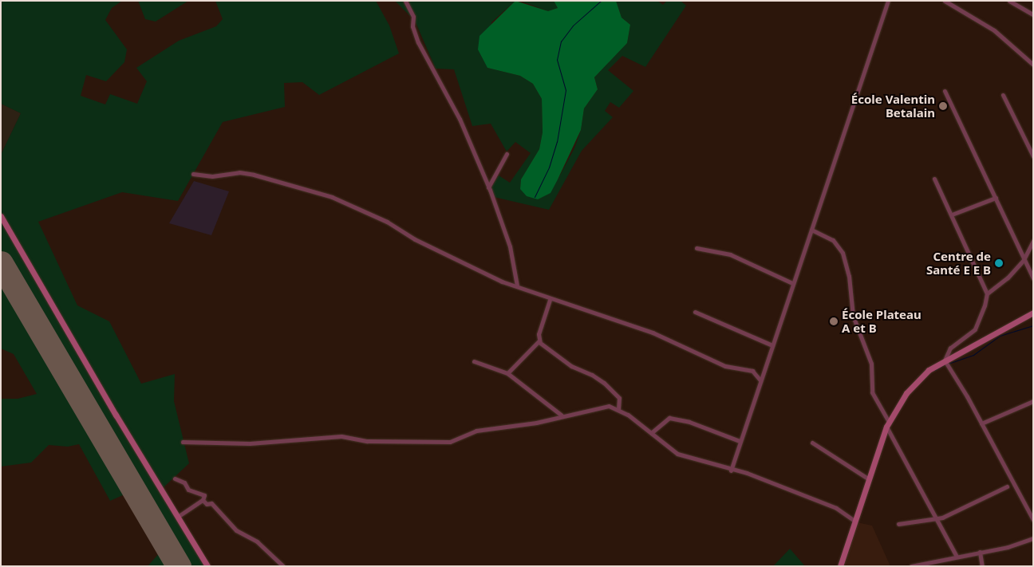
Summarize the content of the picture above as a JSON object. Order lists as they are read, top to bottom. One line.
{"places":["École Valentin Betalain","Centre de Santé E E B","École Plateau A et B"]}
